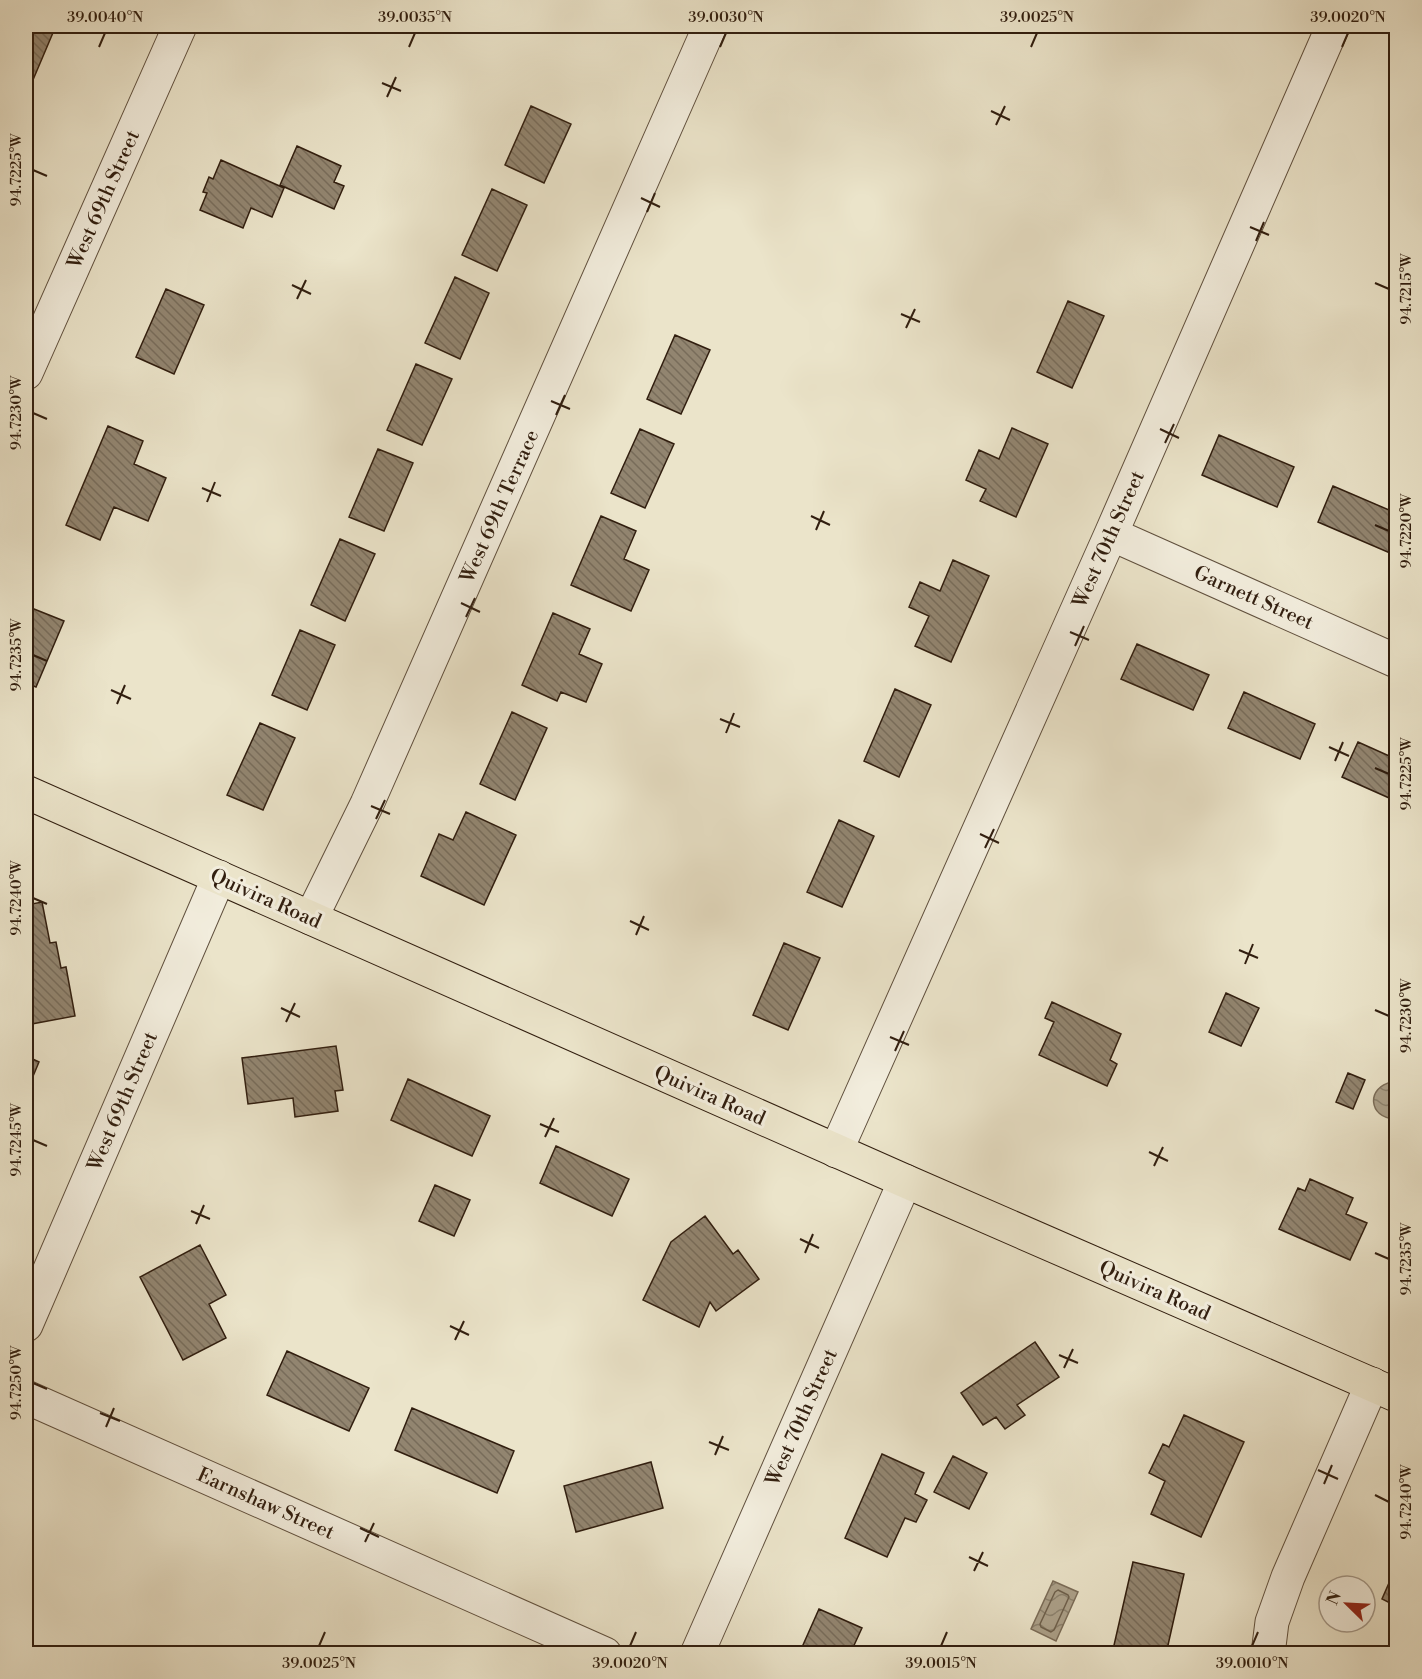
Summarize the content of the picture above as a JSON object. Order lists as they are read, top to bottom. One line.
{"streets":{"main road":["Quivira Road"],"street":["West 69th Street","West 69th Terrace","West 70th Street","Garnett Street","Earnshaw Street"]},"crossings":[["West 69th Street","Quivira Road"],["West 69th Terrace","Quivira Road"],["West 70th Street","Garnett Street"],["West 70th Street","Quivira Road"]],"north":"top left","coordinates":["39.0040°N","39.0035°N","39.0030°N","39.0025°N","39.0020°N","94.7225°W","94.7215°W","94.7230°W","94.7220°W","94.7235°W","94.7240°W","94.7245°W","94.7250°W","39.0015°N","39.0010°N"]}
